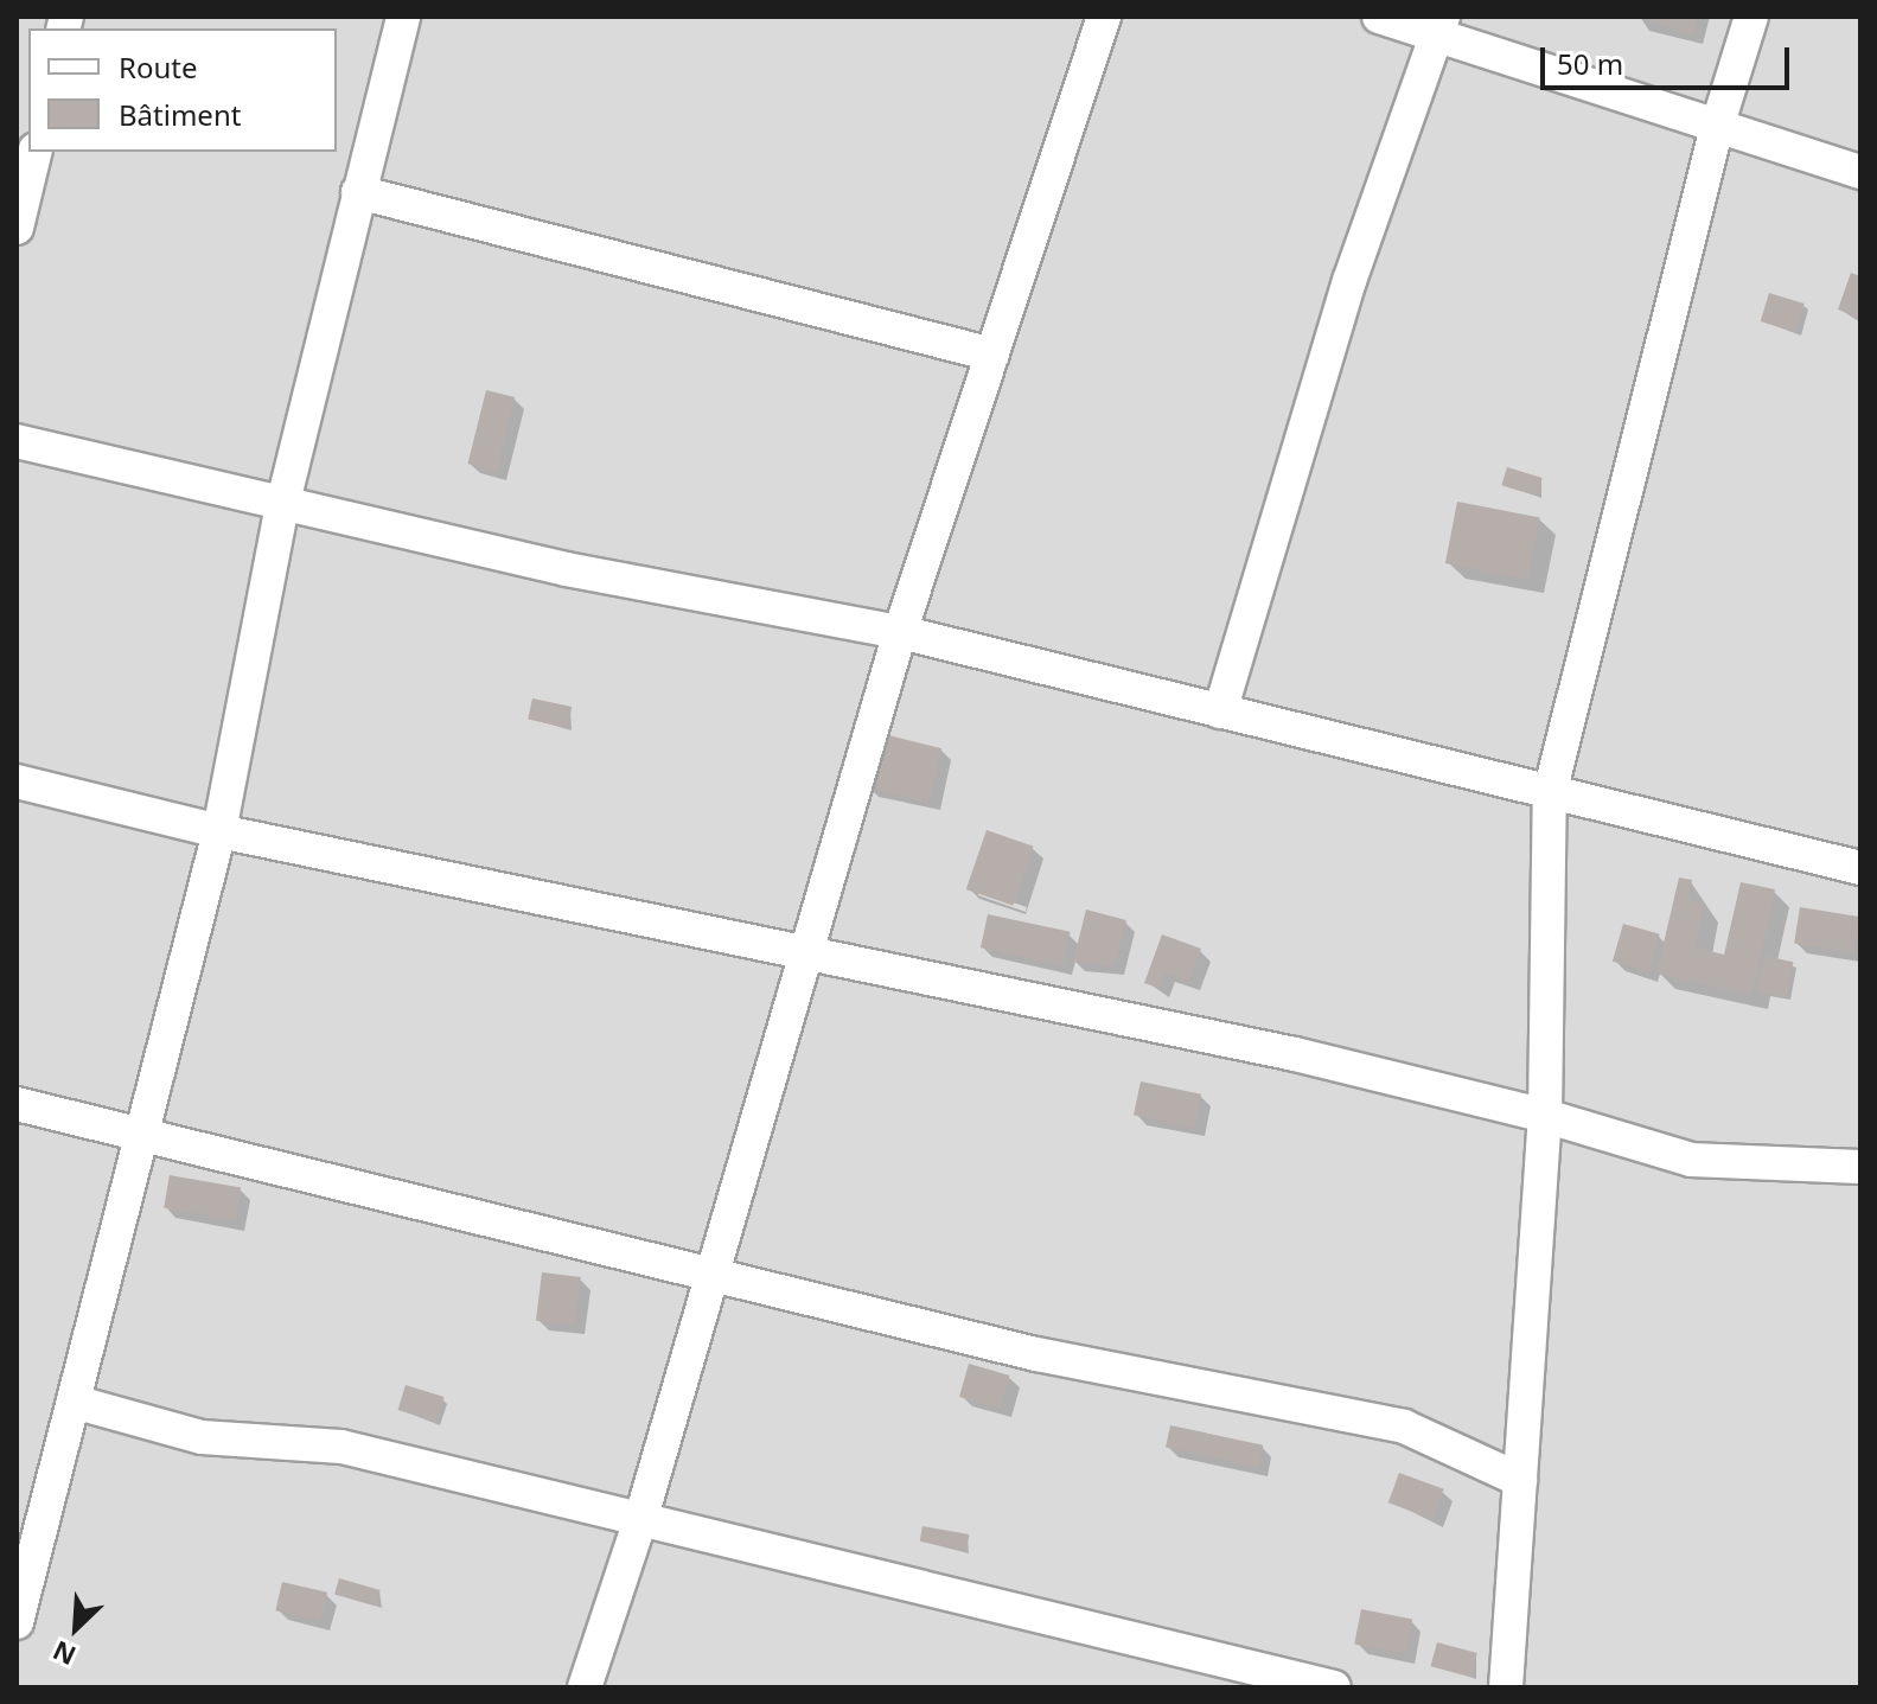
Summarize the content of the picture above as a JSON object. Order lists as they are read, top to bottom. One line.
{"legend":["Route","Bâtiment"],"scale_bar":"50 m","north":"bottom left"}
